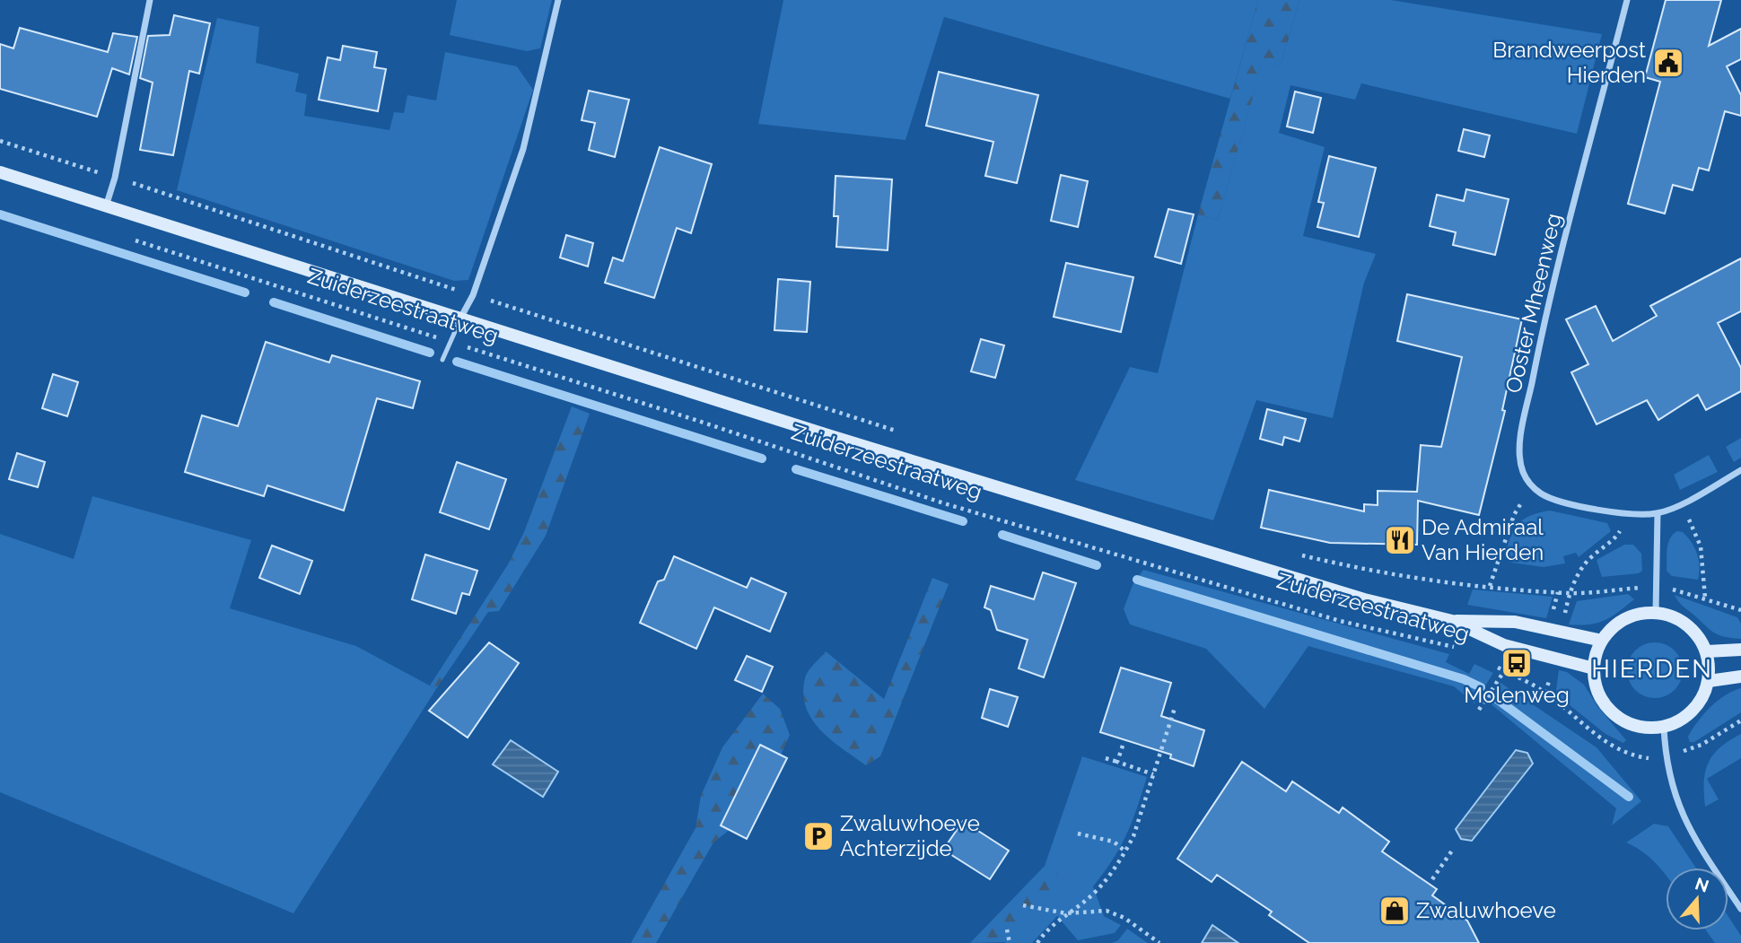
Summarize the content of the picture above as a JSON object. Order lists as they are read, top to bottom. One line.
{"streets":{"main road":["Zuiderzeestraatweg"],"street":["Ooster Mheenweg"]},"districts":["HIERDEN"],"places":{"public building":["Brandweerpost Hierden"],"restaurant":["De Admiraal Van Hierden"],"bus stop":["Molenweg"],"parking":["Zwaluwhoeve Achterzijde"],"shop":["Zwaluwhoeve"]},"north":"top"}
